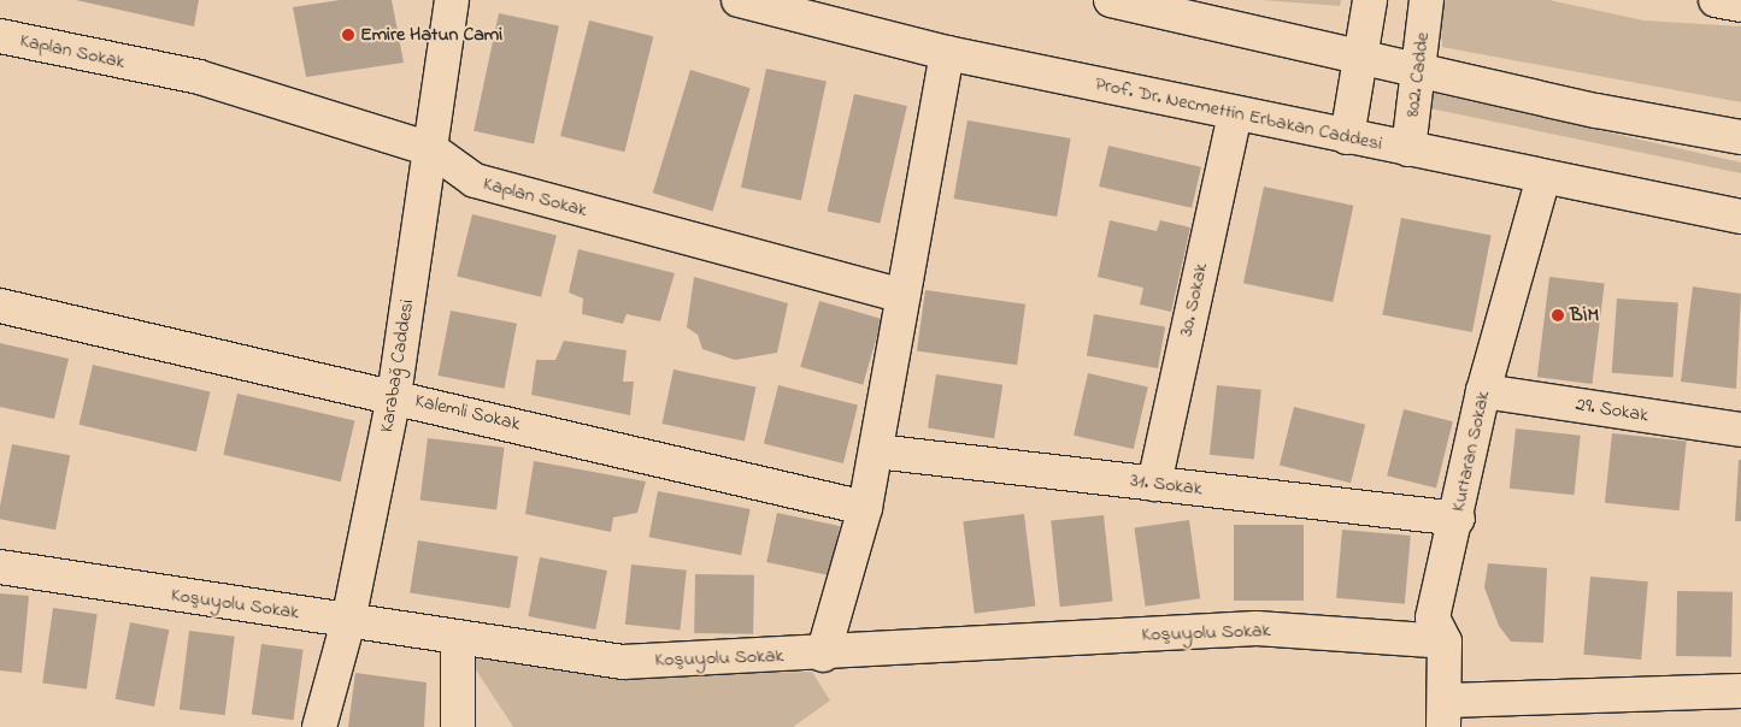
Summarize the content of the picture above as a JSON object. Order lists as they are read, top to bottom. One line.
{"streets":{"street":["Kaplan Sokak","802. Cadde","Prof. Dr. Necmettin Erbakan Caddesi","30. Sokak","Karabağ Caddesi","29. Sokak","Kalemli Sokak","Kurtaran Sokak","31. Sokak","Koşuyolu Sokak"]},"crossings":[["Kaplan Sokak","Karabağ Caddesi"],["802. Cadde","Prof. Dr. Necmettin Erbakan Caddesi"],["Prof. Dr. Necmettin Erbakan Caddesi","30. Sokak"],["Prof. Dr. Necmettin Erbakan Caddesi","Kurtaran Sokak"],["30. Sokak","31. Sokak"],["Karabağ Caddesi","Kalemli Sokak"],["Karabağ Caddesi","Koşuyolu Sokak"],["29. Sokak","Kurtaran Sokak"],["Kurtaran Sokak","31. Sokak"],["Kurtaran Sokak","Koşuyolu Sokak"]],"places":["Emire Hatun Cami","BİM"]}
